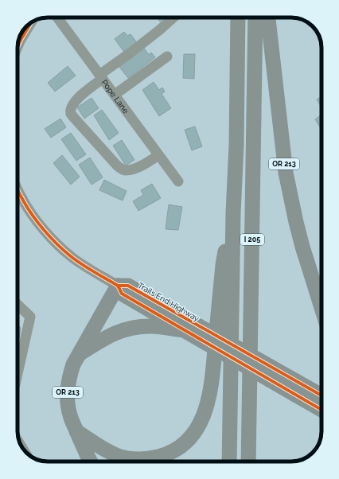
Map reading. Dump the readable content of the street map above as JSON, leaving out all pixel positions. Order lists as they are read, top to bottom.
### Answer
{
  "streets": {
    "highway": ["OR 213", "I 205", "Trails End Highway"],
    "street": ["Pope Lane"]
  }
}
